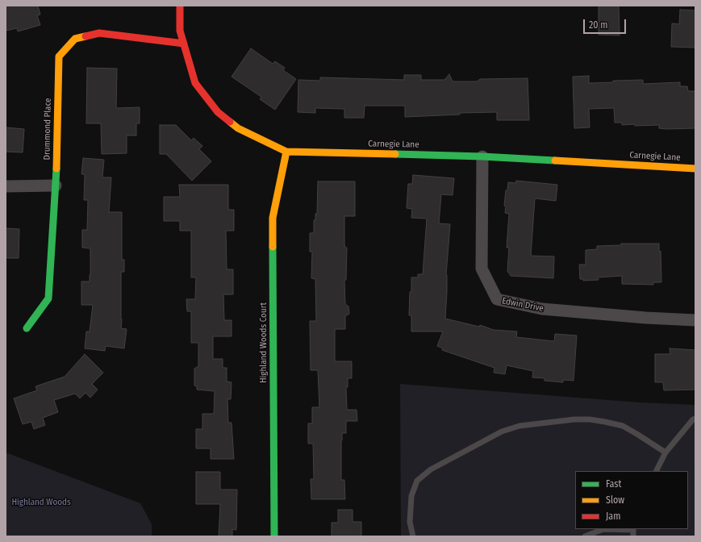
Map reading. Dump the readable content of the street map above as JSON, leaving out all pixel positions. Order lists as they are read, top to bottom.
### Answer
{
  "streets": {
    "street": [
      "Drummond Place",
      "Carnegie Lane",
      "Edwin Drive",
      "Highland Woods Court"
    ]
  },
  "crossings": [
    ["Drummond Place", "Carnegie Lane"],
    ["Carnegie Lane", "Edwin Drive"],
    ["Carnegie Lane", "Highland Woods Court"]
  ],
  "parks": ["Highland Woods"],
  "legend": ["Fast", "Slow", "Jam"],
  "scale_bar": "20 m"
}
